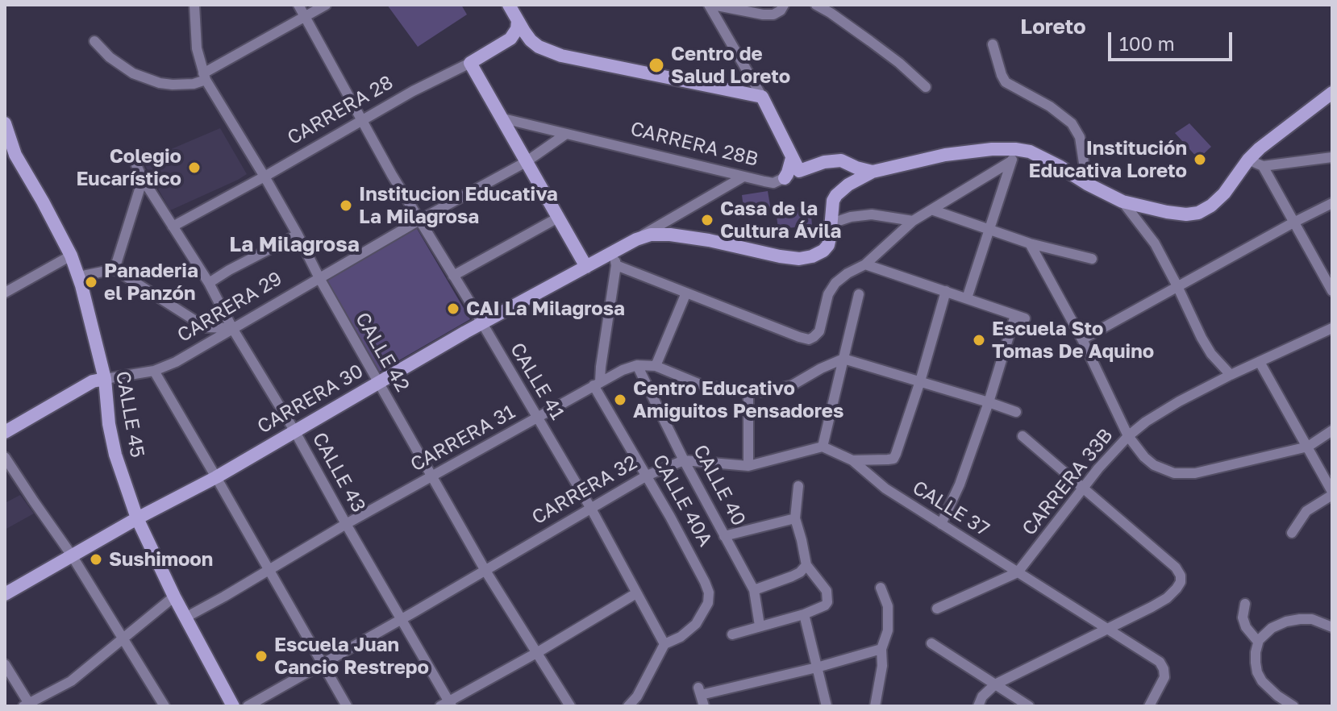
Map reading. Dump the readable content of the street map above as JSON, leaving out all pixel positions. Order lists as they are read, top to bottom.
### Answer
{
  "streets": {
    "street": [
      "CARRERA 28",
      "CARRERA 28B",
      "CARRERA 29",
      "CALLE 42",
      "CALLE 41",
      "CARRERA 30",
      "CALLE 45",
      "CARRERA 31",
      "CALLE 43",
      "CARRERA 33B",
      "CALLE 40",
      "CARRERA 32",
      "CALLE 40A",
      "CALLE 37"
    ]
  },
  "crossings": [
    ["CARRERA 28", "CALLE 42"],
    ["CARRERA 28", "CALLE 41"],
    ["CARRERA 28", "CALLE 43"],
    ["CARRERA 28B", "CARRERA 29"],
    ["CARRERA 28B", "CARRERA 30"],
    ["CARRERA 29", "CALLE 42"],
    ["CARRERA 29", "CALLE 41"],
    ["CARRERA 29", "CALLE 45"],
    ["CARRERA 29", "CALLE 43"],
    ["CALLE 42", "CARRERA 30"],
    ["CALLE 42", "CARRERA 31"],
    ["CALLE 42", "CARRERA 32"],
    ["CALLE 41", "CARRERA 30"],
    ["CALLE 41", "CARRERA 31"],
    ["CALLE 41", "CARRERA 32"],
    ["CALLE 41", "CALLE 40A"],
    ["CARRERA 30", "CALLE 45"],
    ["CARRERA 30", "CALLE 43"],
    ["CALLE 45", "CARRERA 31"],
    ["CARRERA 31", "CALLE 43"],
    ["CARRERA 31", "CALLE 40"],
    ["CARRERA 31", "CALLE 40A"],
    ["CALLE 43", "CARRERA 32"],
    ["CARRERA 33B", "CALLE 37"],
    ["CALLE 40", "CARRERA 32"],
    ["CARRERA 32", "CALLE 40A"],
    ["CARRERA 32", "CALLE 37"]
  ],
  "districts": ["Loreto", "La Milagrosa"],
  "places": [
    "Centro de Salud Loreto",
    "Institución Educativa Loreto",
    "Colegio Eucarístico",
    "Institucion Educativa La Milagrosa",
    "Casa de la Cultura Ávila",
    "Panaderia el Panzón",
    "CAI La Milagrosa",
    "Escuela Sto Tomas De Aquino",
    "Centro Educativo Amiguitos Pensadores",
    "Sushimoon",
    "Escuela Juan Cancio Restrepo"
  ],
  "scale_bar": "100 m"
}
